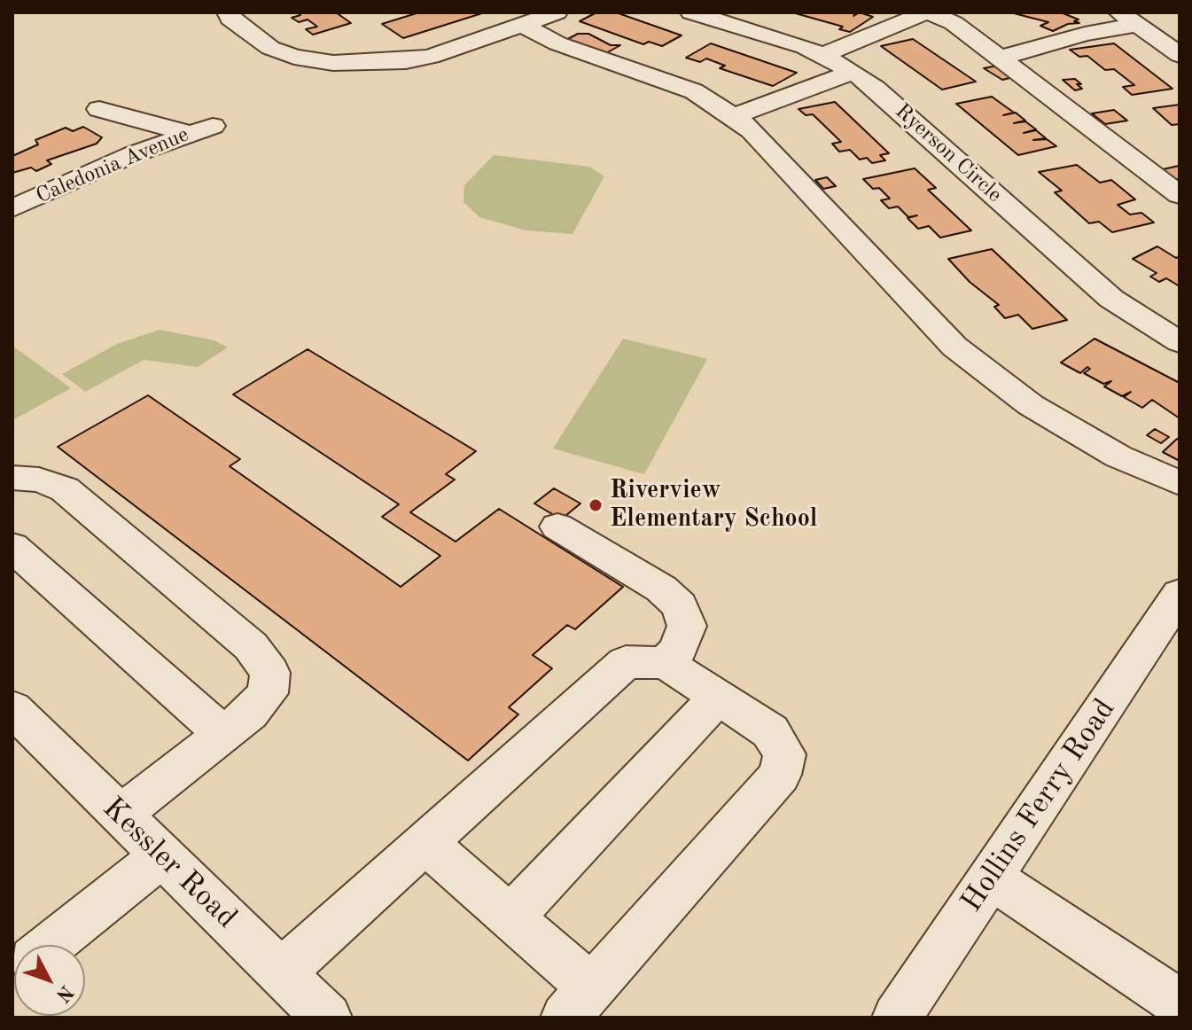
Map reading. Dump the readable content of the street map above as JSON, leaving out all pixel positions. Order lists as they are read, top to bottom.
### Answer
{
  "streets": {
    "street": [
      "Ryerson Circle",
      "Caledonia Avenue",
      "Hollins Ferry Road",
      "Kessler Road"
    ]
  },
  "places": ["Riverview Elementary School"],
  "north": "bottom right"
}
